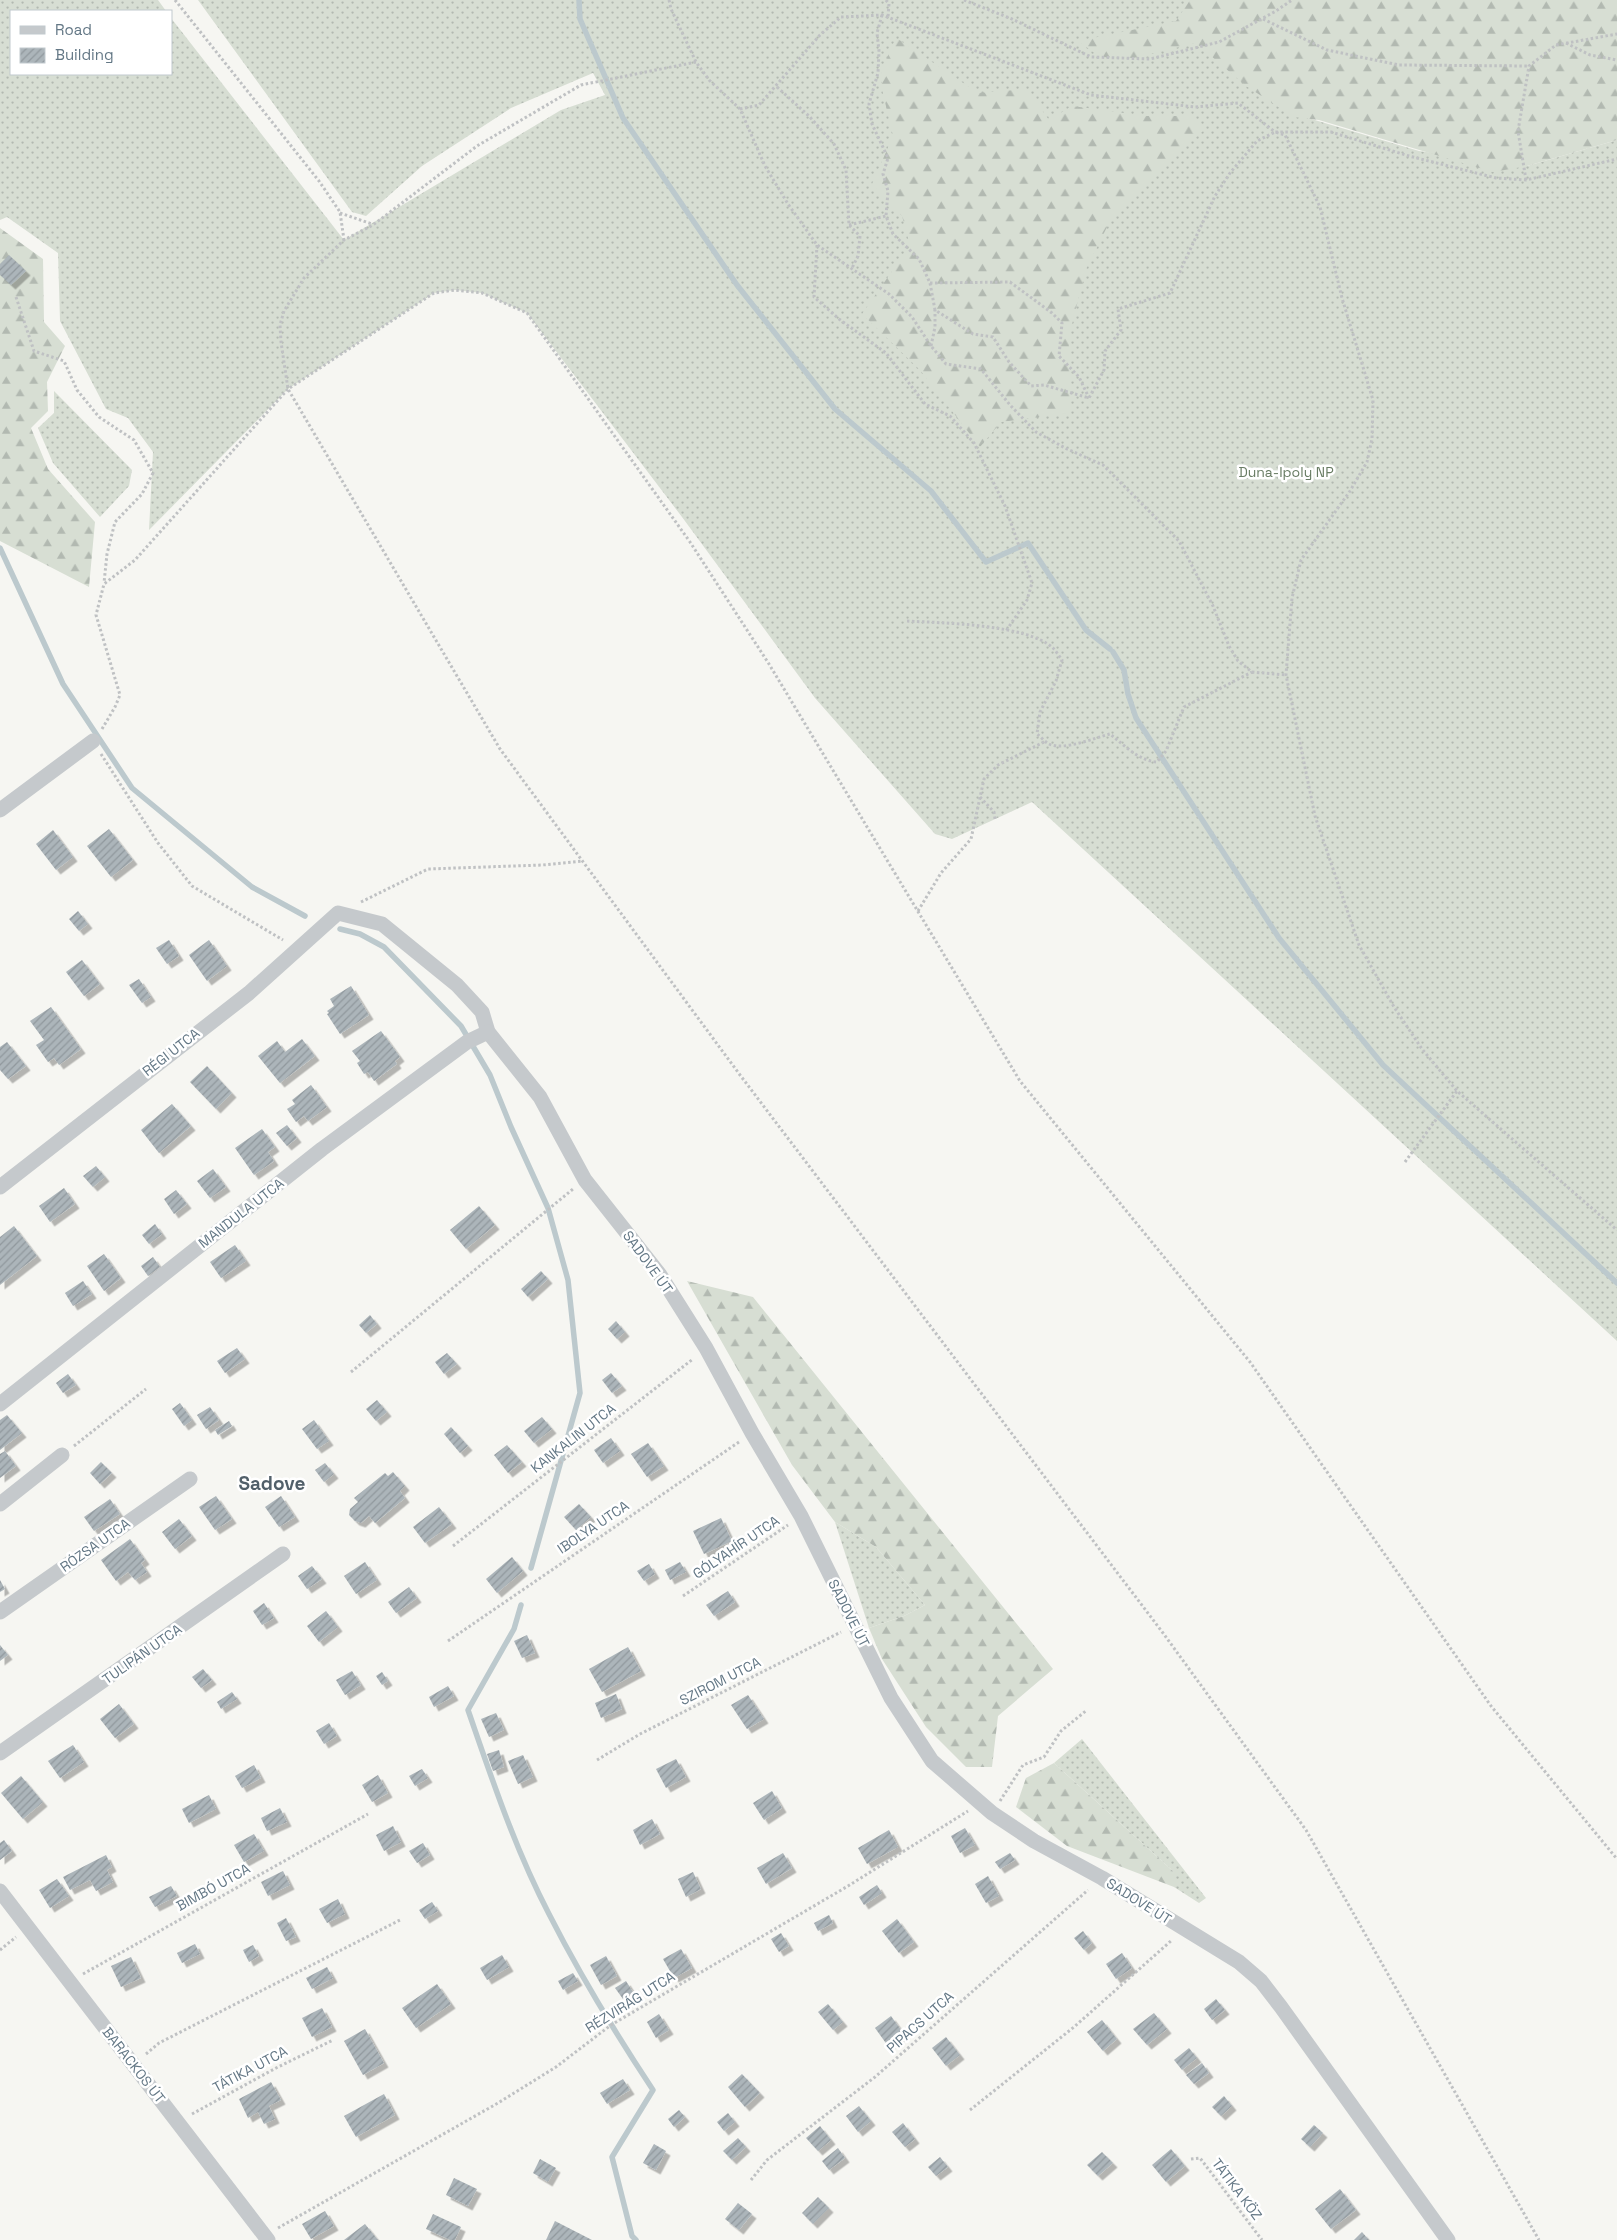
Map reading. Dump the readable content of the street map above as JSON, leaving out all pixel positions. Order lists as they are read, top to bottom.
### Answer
{
  "streets": {
    "street": [
      "RÉGI UTCA",
      "MANDULA UTCA",
      "SADOVE ÚT",
      "RÓZSA UTCA",
      "TULIPÁN UTCA",
      "BARACKOS ÚT"
    ],
    "path": [
      "KANKALIN UTCA",
      "IBOLYA UTCA",
      "GÓLYAHÍR UTCA",
      "SZIROM UTCA",
      "BIMBÓ UTCA",
      "RÉZVIRÁG UTCA",
      "PIPACS UTCA",
      "TÁTIKA UTCA",
      "TÁTIKA KÖZ"
    ]
  },
  "crossings": [
    ["RÉGI UTCA", "SADOVE ÚT"],
    ["MANDULA UTCA", "SADOVE ÚT"],
    ["SADOVE ÚT", "KANKALIN UTCA"],
    ["SADOVE ÚT", "IBOLYA UTCA"],
    ["SADOVE ÚT", "GÓLYAHÍR UTCA"],
    ["SADOVE ÚT", "SZIROM UTCA"],
    ["SADOVE ÚT", "RÉZVIRÁG UTCA"],
    ["SADOVE ÚT", "PIPACS UTCA"],
    ["BIMBÓ UTCA", "BARACKOS ÚT"],
    ["RÉZVIRÁG UTCA", "BARACKOS ÚT"],
    ["BARACKOS ÚT", "TÁTIKA UTCA"]
  ],
  "districts": ["Sadove"],
  "parks": ["Duna-Ipoly NP"],
  "legend": ["Road", "Building"]
}
